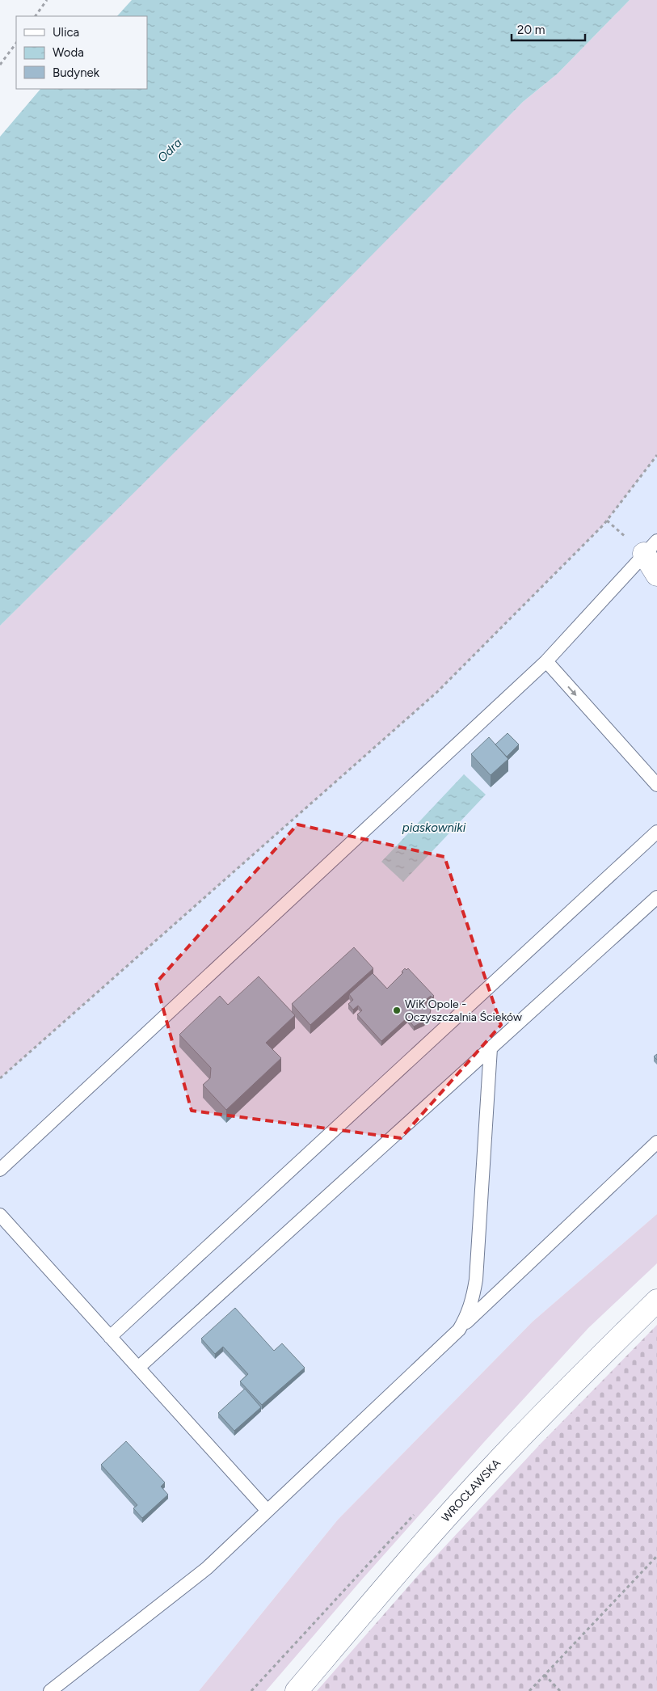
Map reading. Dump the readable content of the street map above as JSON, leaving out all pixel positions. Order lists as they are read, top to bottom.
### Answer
{
  "streets": {
    "main road": ["WROCŁAWSKA"]
  },
  "water": ["Odra", "piaskowniki"],
  "places": ["WiK Opole - Oczyszczalnia Ścieków"],
  "legend": ["Ulica", "Woda", "Budynek"],
  "scale_bar": "20 m"
}
